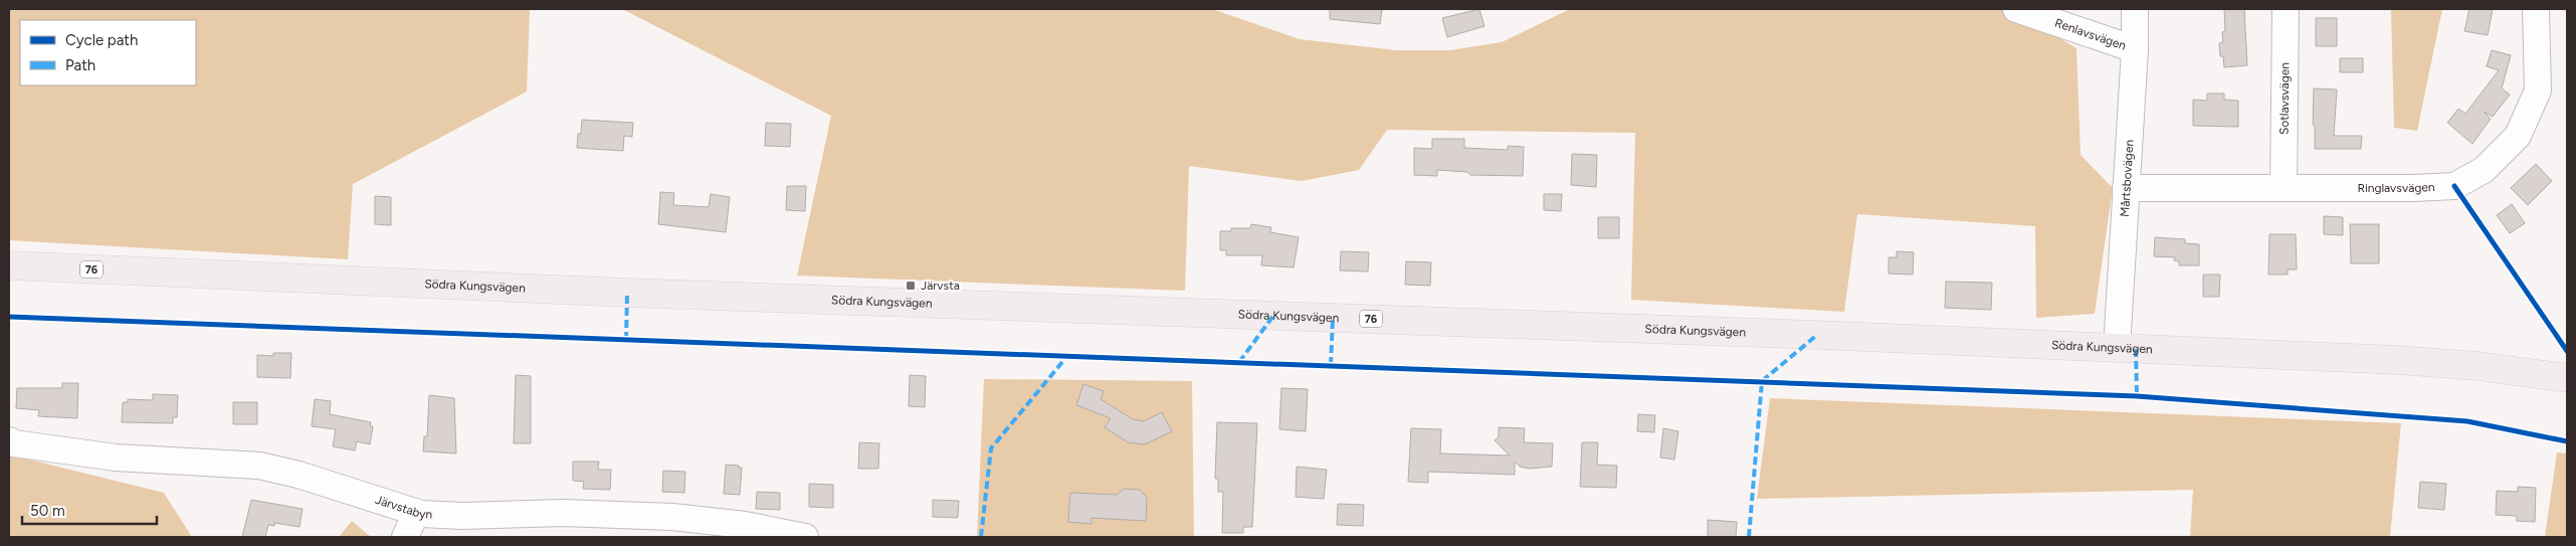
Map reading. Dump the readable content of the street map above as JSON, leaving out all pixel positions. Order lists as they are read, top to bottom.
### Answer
{
  "streets": {
    "main road": ["76", "Södra Kungsvägen"],
    "street": [
      "Renlavsvägen",
      "Sotlavsvägen",
      "Mårtsbovägen",
      "Ringlavsvägen",
      "Järvstabyn"
    ]
  },
  "crossings": [
    ["Renlavsvägen", "Mårtsbovägen"],
    ["Sotlavsvägen", "Ringlavsvägen"],
    ["Mårtsbovägen", "Ringlavsvägen"],
    ["Mårtsbovägen", "Södra Kungsvägen"]
  ],
  "places": {
    "transit": ["Järvsta"]
  },
  "legend": ["Cycle path", "Path"],
  "scale_bar": "50 m"
}
